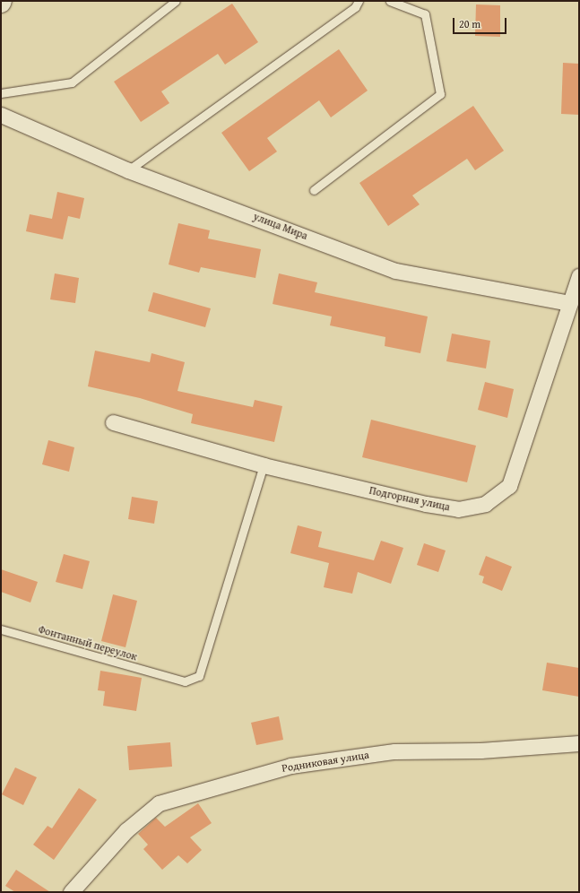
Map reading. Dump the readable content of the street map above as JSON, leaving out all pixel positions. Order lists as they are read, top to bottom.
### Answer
{
  "streets": {
    "street": ["улица Мира", "Подгорная улица", "Родниковая улица"],
    "lane": ["Фонтанный переулок"]
  },
  "crossings": [
    ["улица Мира", "Подгорная улица"],
    ["Подгорная улица", "Фонтанный переулок"]
  ],
  "scale_bar": "20 m"
}
